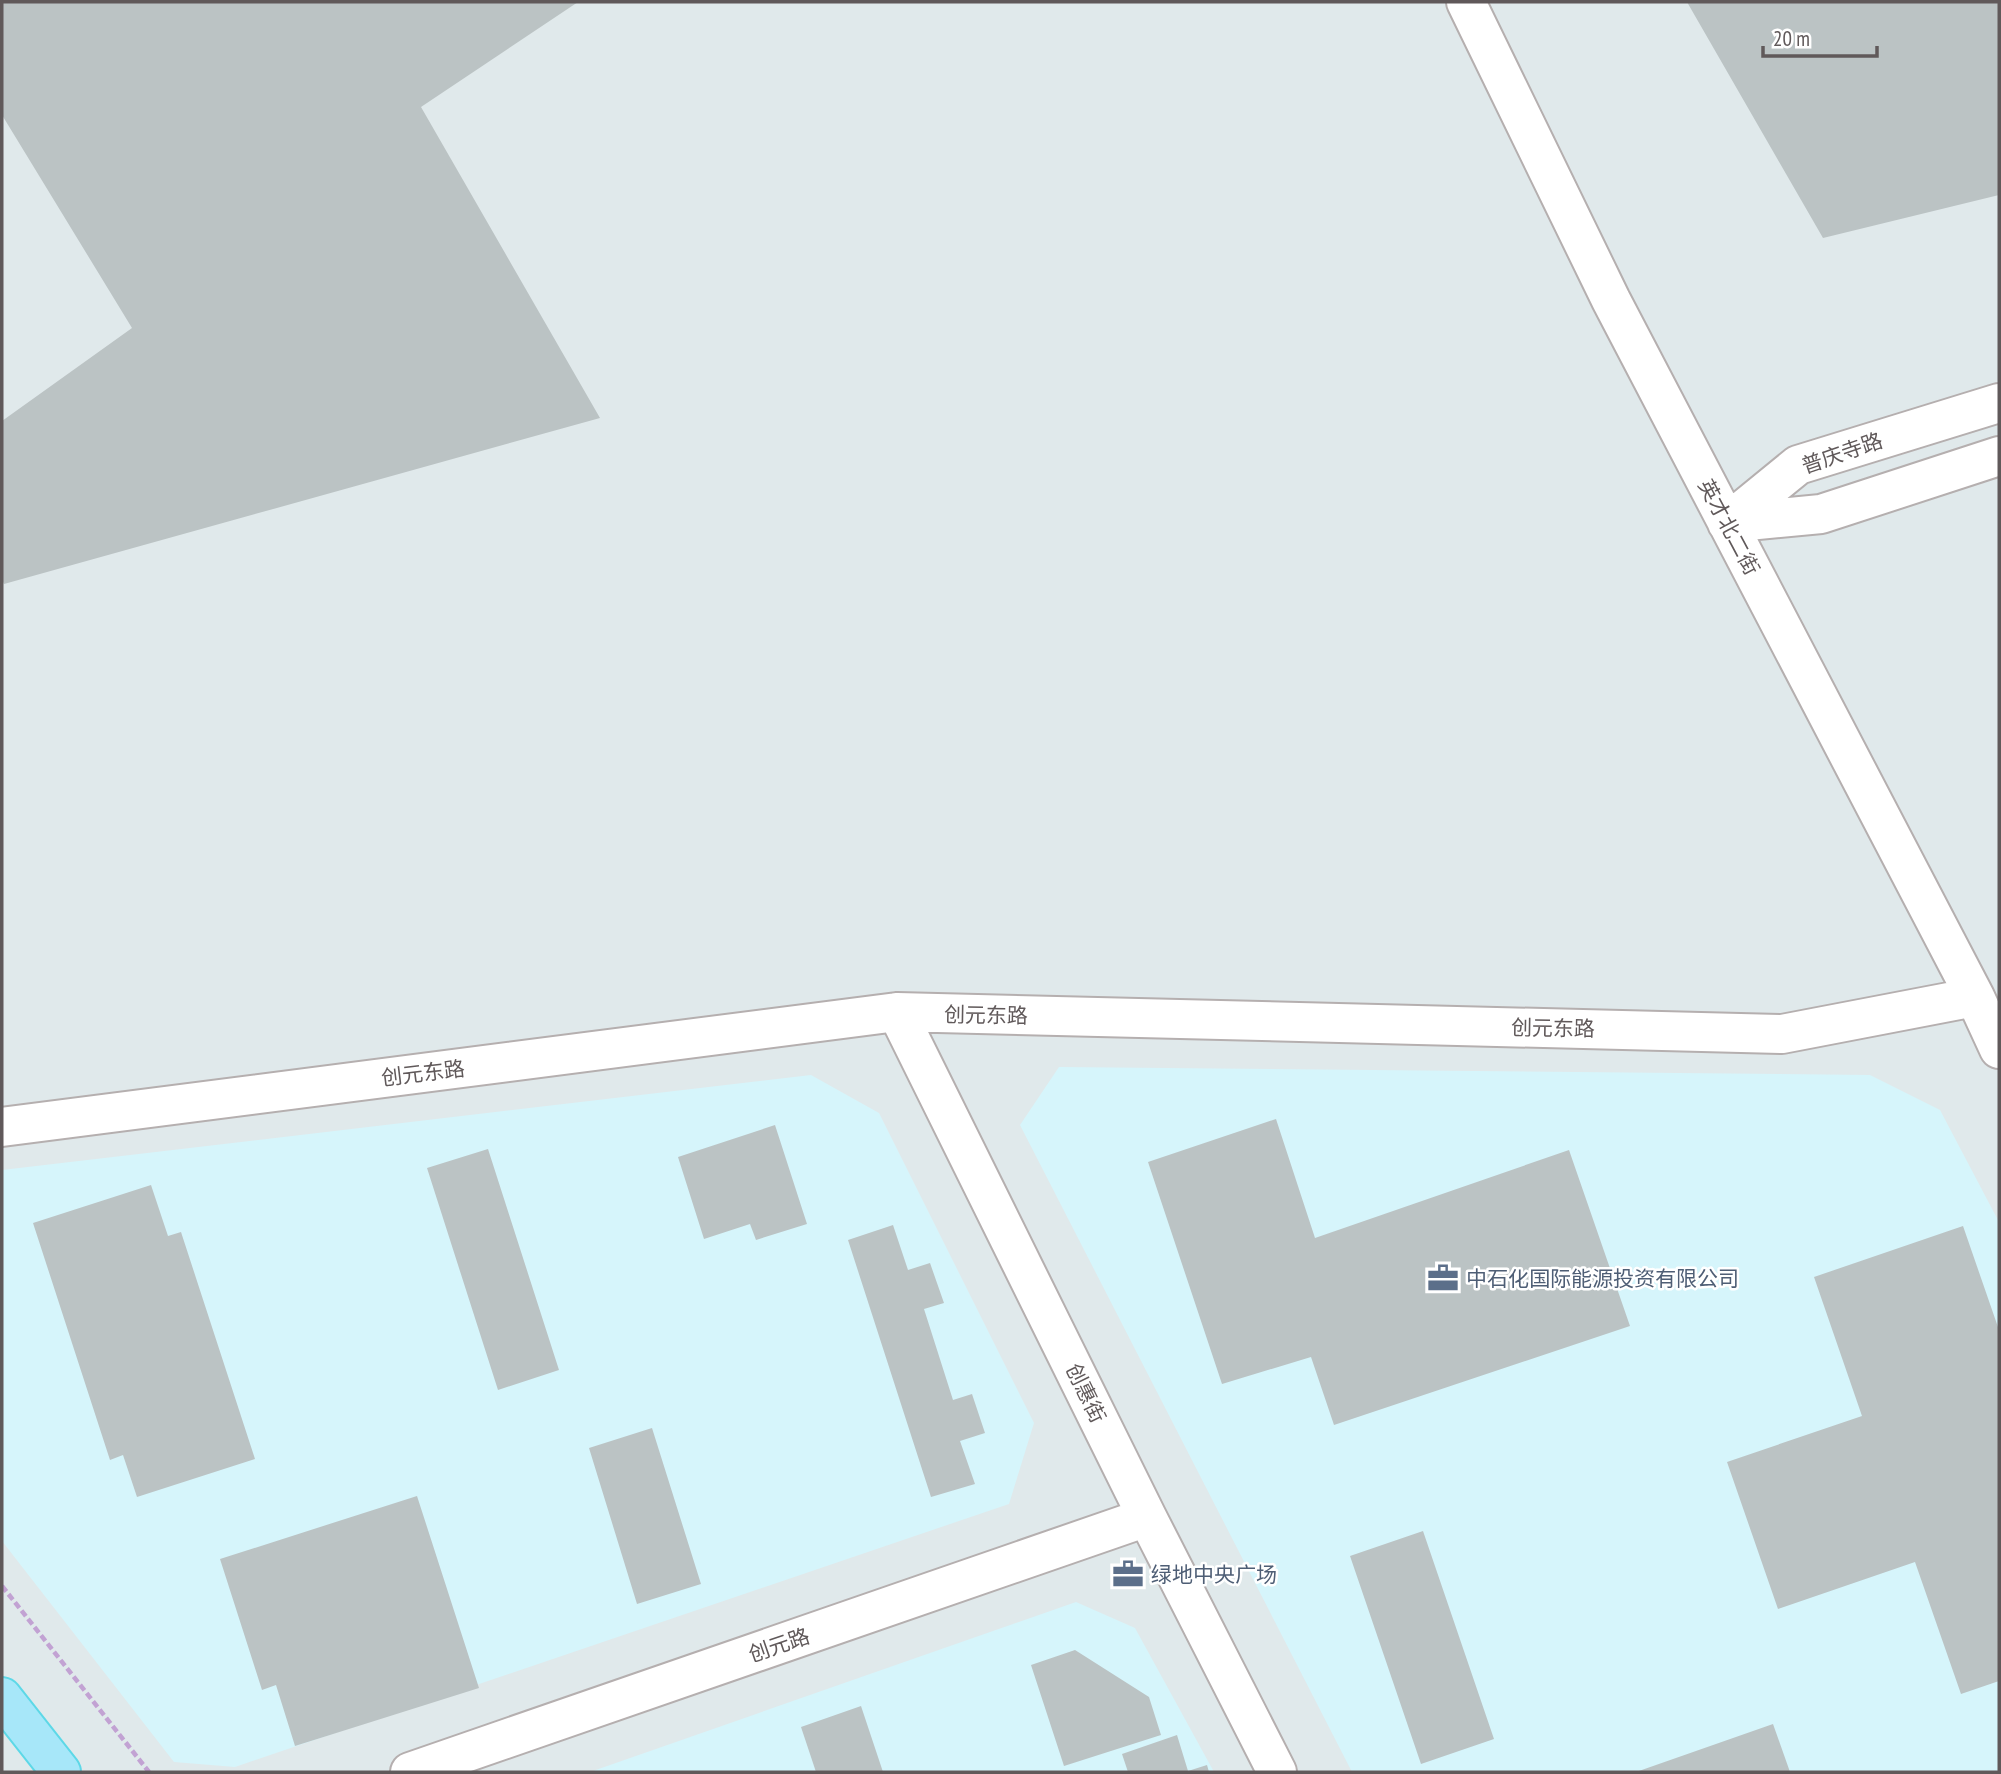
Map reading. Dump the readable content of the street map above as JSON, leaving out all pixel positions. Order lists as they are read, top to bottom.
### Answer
{
  "streets": {
    "street": [
      "普庆寺路",
      "英才北二街",
      "创元东路",
      "创惠街",
      "创元路"
    ]
  },
  "crossings": [
    ["普庆寺路", "英才北二街"],
    ["英才北二街", "创元东路"],
    ["创元东路", "创惠街"],
    ["创惠街", "创元路"]
  ],
  "places": {
    "office": ["中石化国际能源投资有限公司", "绿地中央广场"]
  },
  "scale_bar": "20 m"
}
